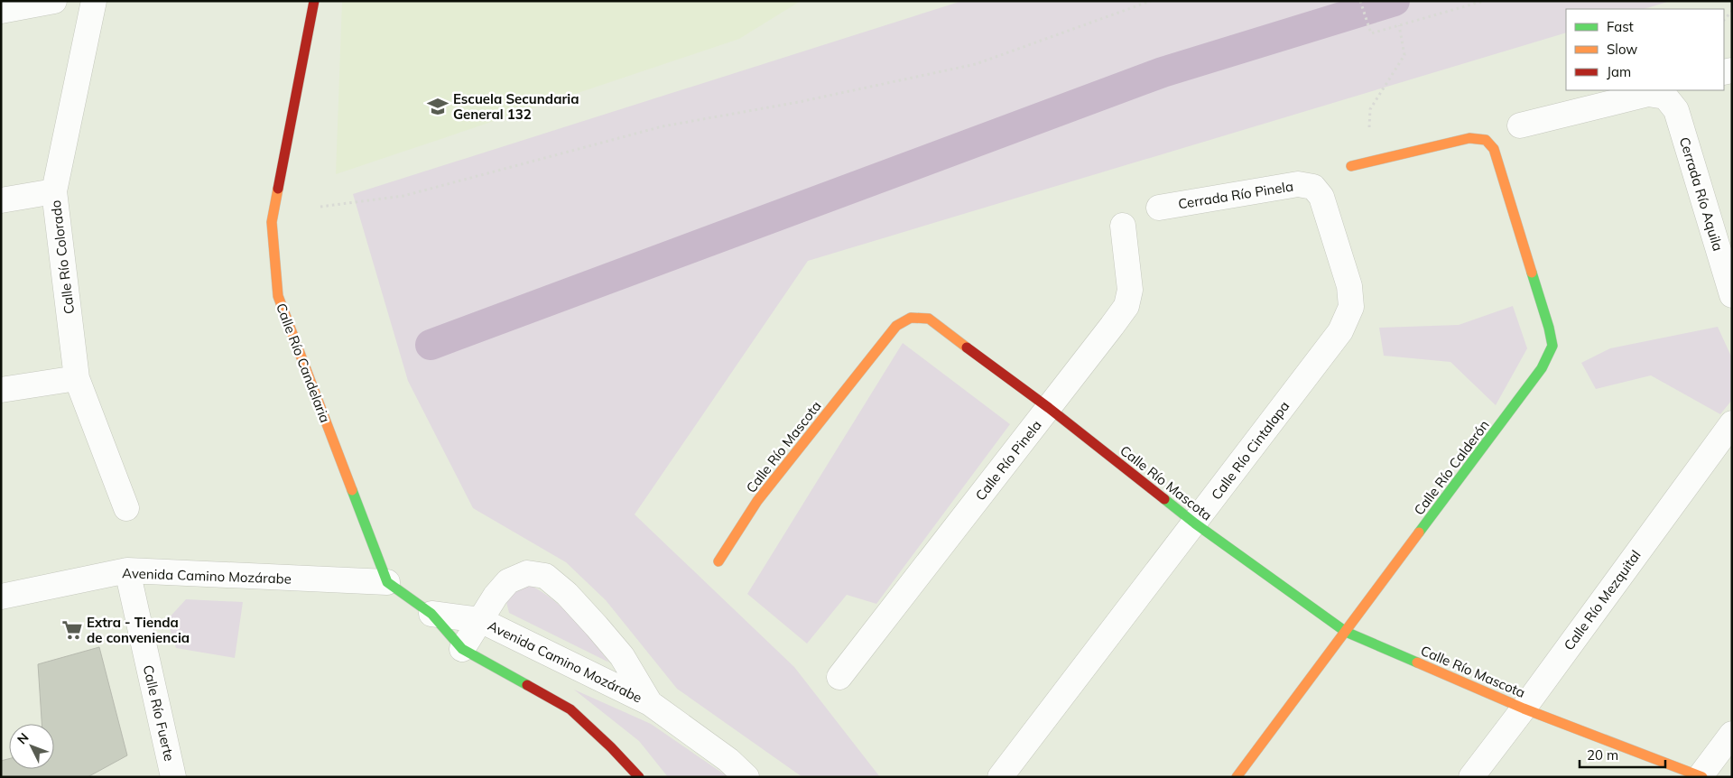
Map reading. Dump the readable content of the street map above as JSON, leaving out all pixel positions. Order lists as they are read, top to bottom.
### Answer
{
  "streets": {
    "street": [
      "Cerrada Río Aquila",
      "Cerrada Río Pinela",
      "Calle Río Colorado",
      "Calle Río Candelaria",
      "Calle Río Mascota",
      "Calle Río Cintalapa",
      "Calle Río Pinela",
      "Calle Río Calderón",
      "Avenida Camino Mozárabe",
      "Calle Río Mezquital",
      "Calle Río Fuerte"
    ]
  },
  "crossings": [
    ["Cerrada Río Pinela", "Calle Río Cintalapa"],
    ["Calle Río Candelaria", "Avenida Camino Mozárabe"],
    ["Calle Río Mascota", "Calle Río Cintalapa"],
    ["Calle Río Mascota", "Calle Río Pinela"],
    ["Calle Río Mascota", "Calle Río Calderón"],
    ["Calle Río Mascota", "Calle Río Mezquital"],
    ["Avenida Camino Mozárabe", "Calle Río Fuerte"]
  ],
  "places": {
    "school or university": ["Escuela Secundaria General 132"],
    "supermarket": ["Extra - Tienda de conveniencia"]
  },
  "legend": ["Fast", "Slow", "Jam"],
  "scale_bar": "20 m",
  "north": "top left"
}
